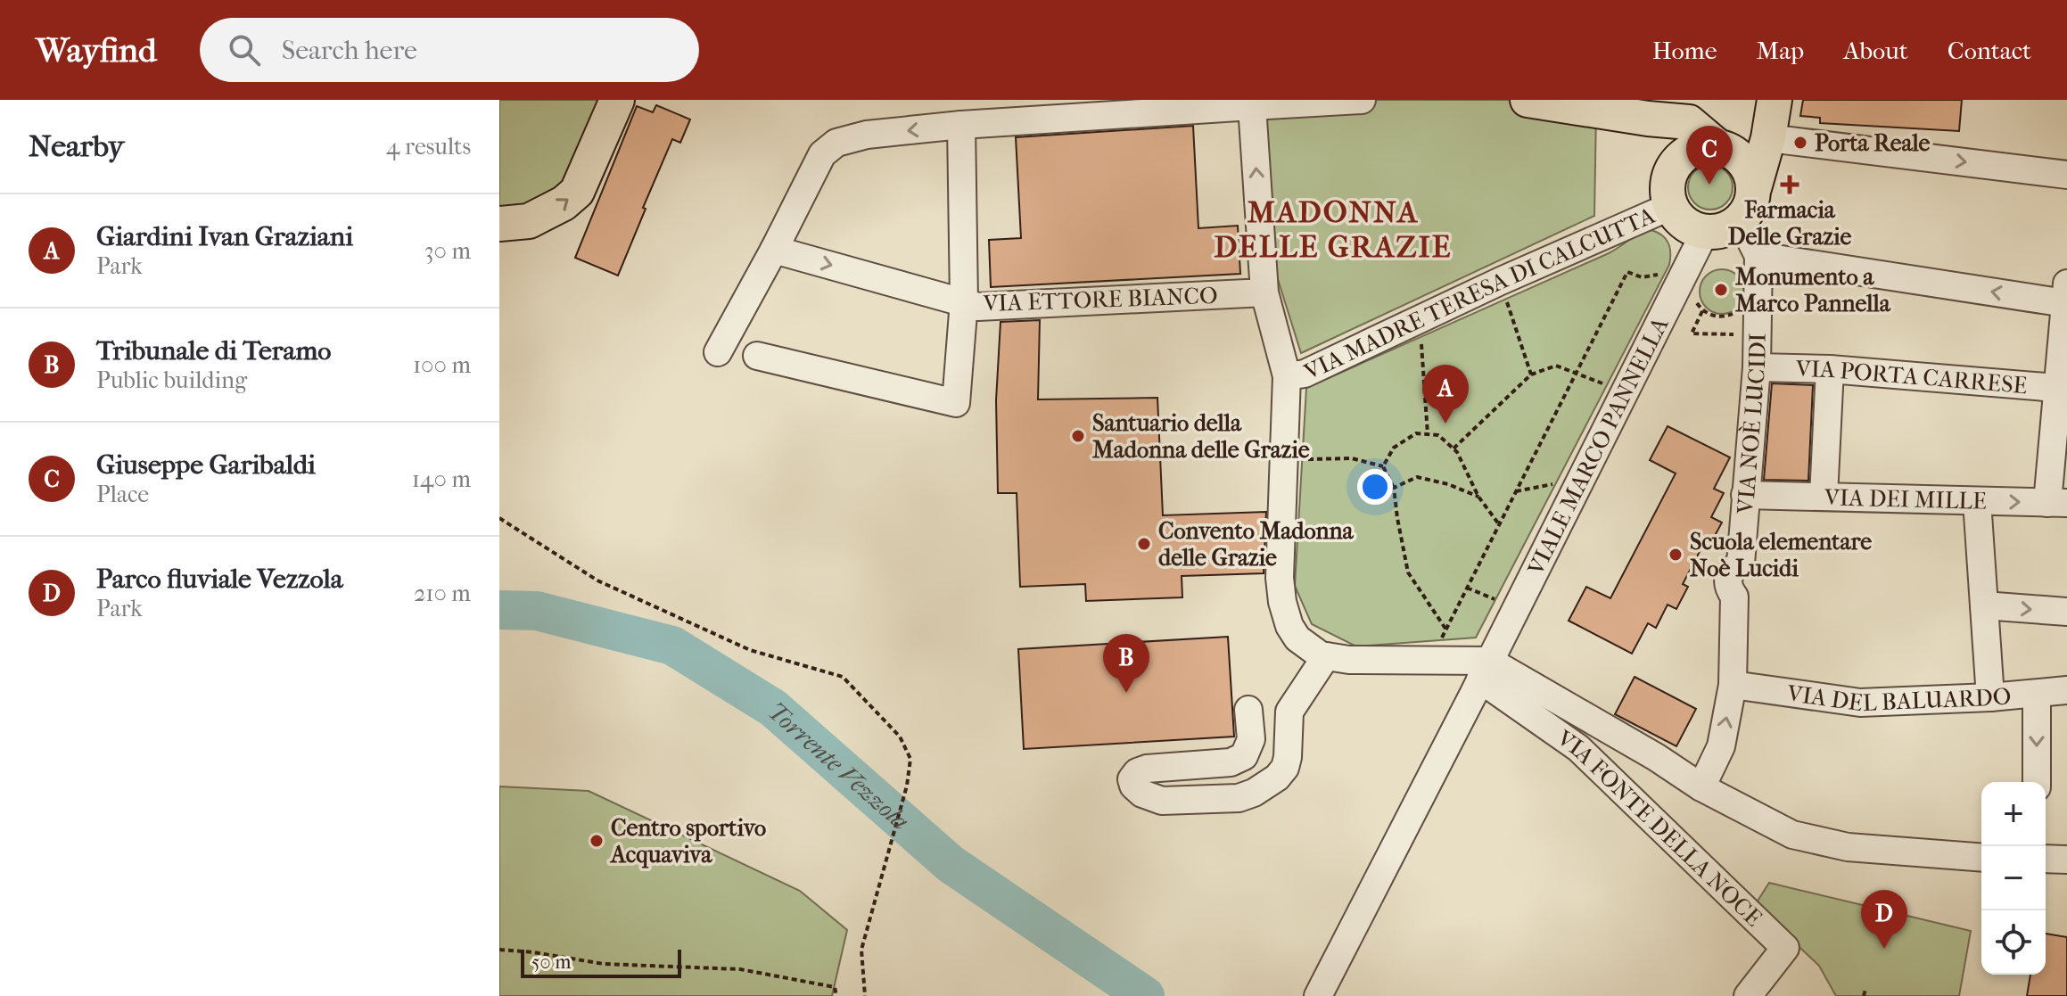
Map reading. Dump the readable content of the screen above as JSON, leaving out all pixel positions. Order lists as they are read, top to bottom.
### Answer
{
  "streets": {
    "street": [
      "VIA MADRE TERESA DI CALCUTTA",
      "VIA ETTORE BIANCO",
      "VIA PORTA CARRESE",
      "VIA NOÈ LUCIDI",
      "VIALE MARCO PANNELLA",
      "VIA DEI MILLE",
      "VIA DEL BALUARDO",
      "VIA FONTE DELLA NOCE"
    ]
  },
  "crossings": [
    ["VIA MADRE TERESA DI CALCUTTA", "VIA NOÈ LUCIDI"],
    ["VIA MADRE TERESA DI CALCUTTA", "VIALE MARCO PANNELLA"],
    ["VIA PORTA CARRESE", "VIA NOÈ LUCIDI"],
    ["VIA NOÈ LUCIDI", "VIALE MARCO PANNELLA"],
    ["VIA NOÈ LUCIDI", "VIA DEI MILLE"],
    ["VIA NOÈ LUCIDI", "VIA DEL BALUARDO"],
    ["VIALE MARCO PANNELLA", "VIA FONTE DELLA NOCE"]
  ],
  "one_way": ["VIA ETTORE BIANCO"],
  "districts": ["MADONNA DELLE GRAZIE"],
  "water": ["Torrente Vezzola"],
  "places": {
    "other": [
      "Porta Reale",
      "Monumento a Marco Pannella",
      "Santuario della Madonna delle Grazie",
      "Convento Madonna delle Grazie",
      "Scuola elementare Noè Lucidi",
      "Centro sportivo Acquaviva"
    ],
    "health": ["Farmacia Delle Grazie"]
  },
  "scale_bar": "50 m",
  "page": {
    "header": "Wayfind",
    "search": "Search here",
    "nav": [
      "Home",
      "Map",
      "About",
      "Contact"
    ],
    "heading": ["Nearby", "4 results"],
    "pins": [
      "C",
      "A",
      "B",
      "D"
    ],
    "list": [
      {
        "mark": "A",
        "name": "Giardini Ivan Graziani",
        "note": "Park",
        "value": "30 m"
      },
      {
        "mark": "B",
        "name": "Tribunale di Teramo",
        "note": "Public building",
        "value": "100 m"
      },
      {
        "mark": "C",
        "name": "Giuseppe Garibaldi",
        "note": "Place",
        "value": "140 m"
      },
      {
        "mark": "D",
        "name": "Parco fluviale Vezzola",
        "note": "Park",
        "value": "210 m"
      }
    ],
    "map_buttons": ["+", "−"],
    "scale": "50 m"
  }
}
